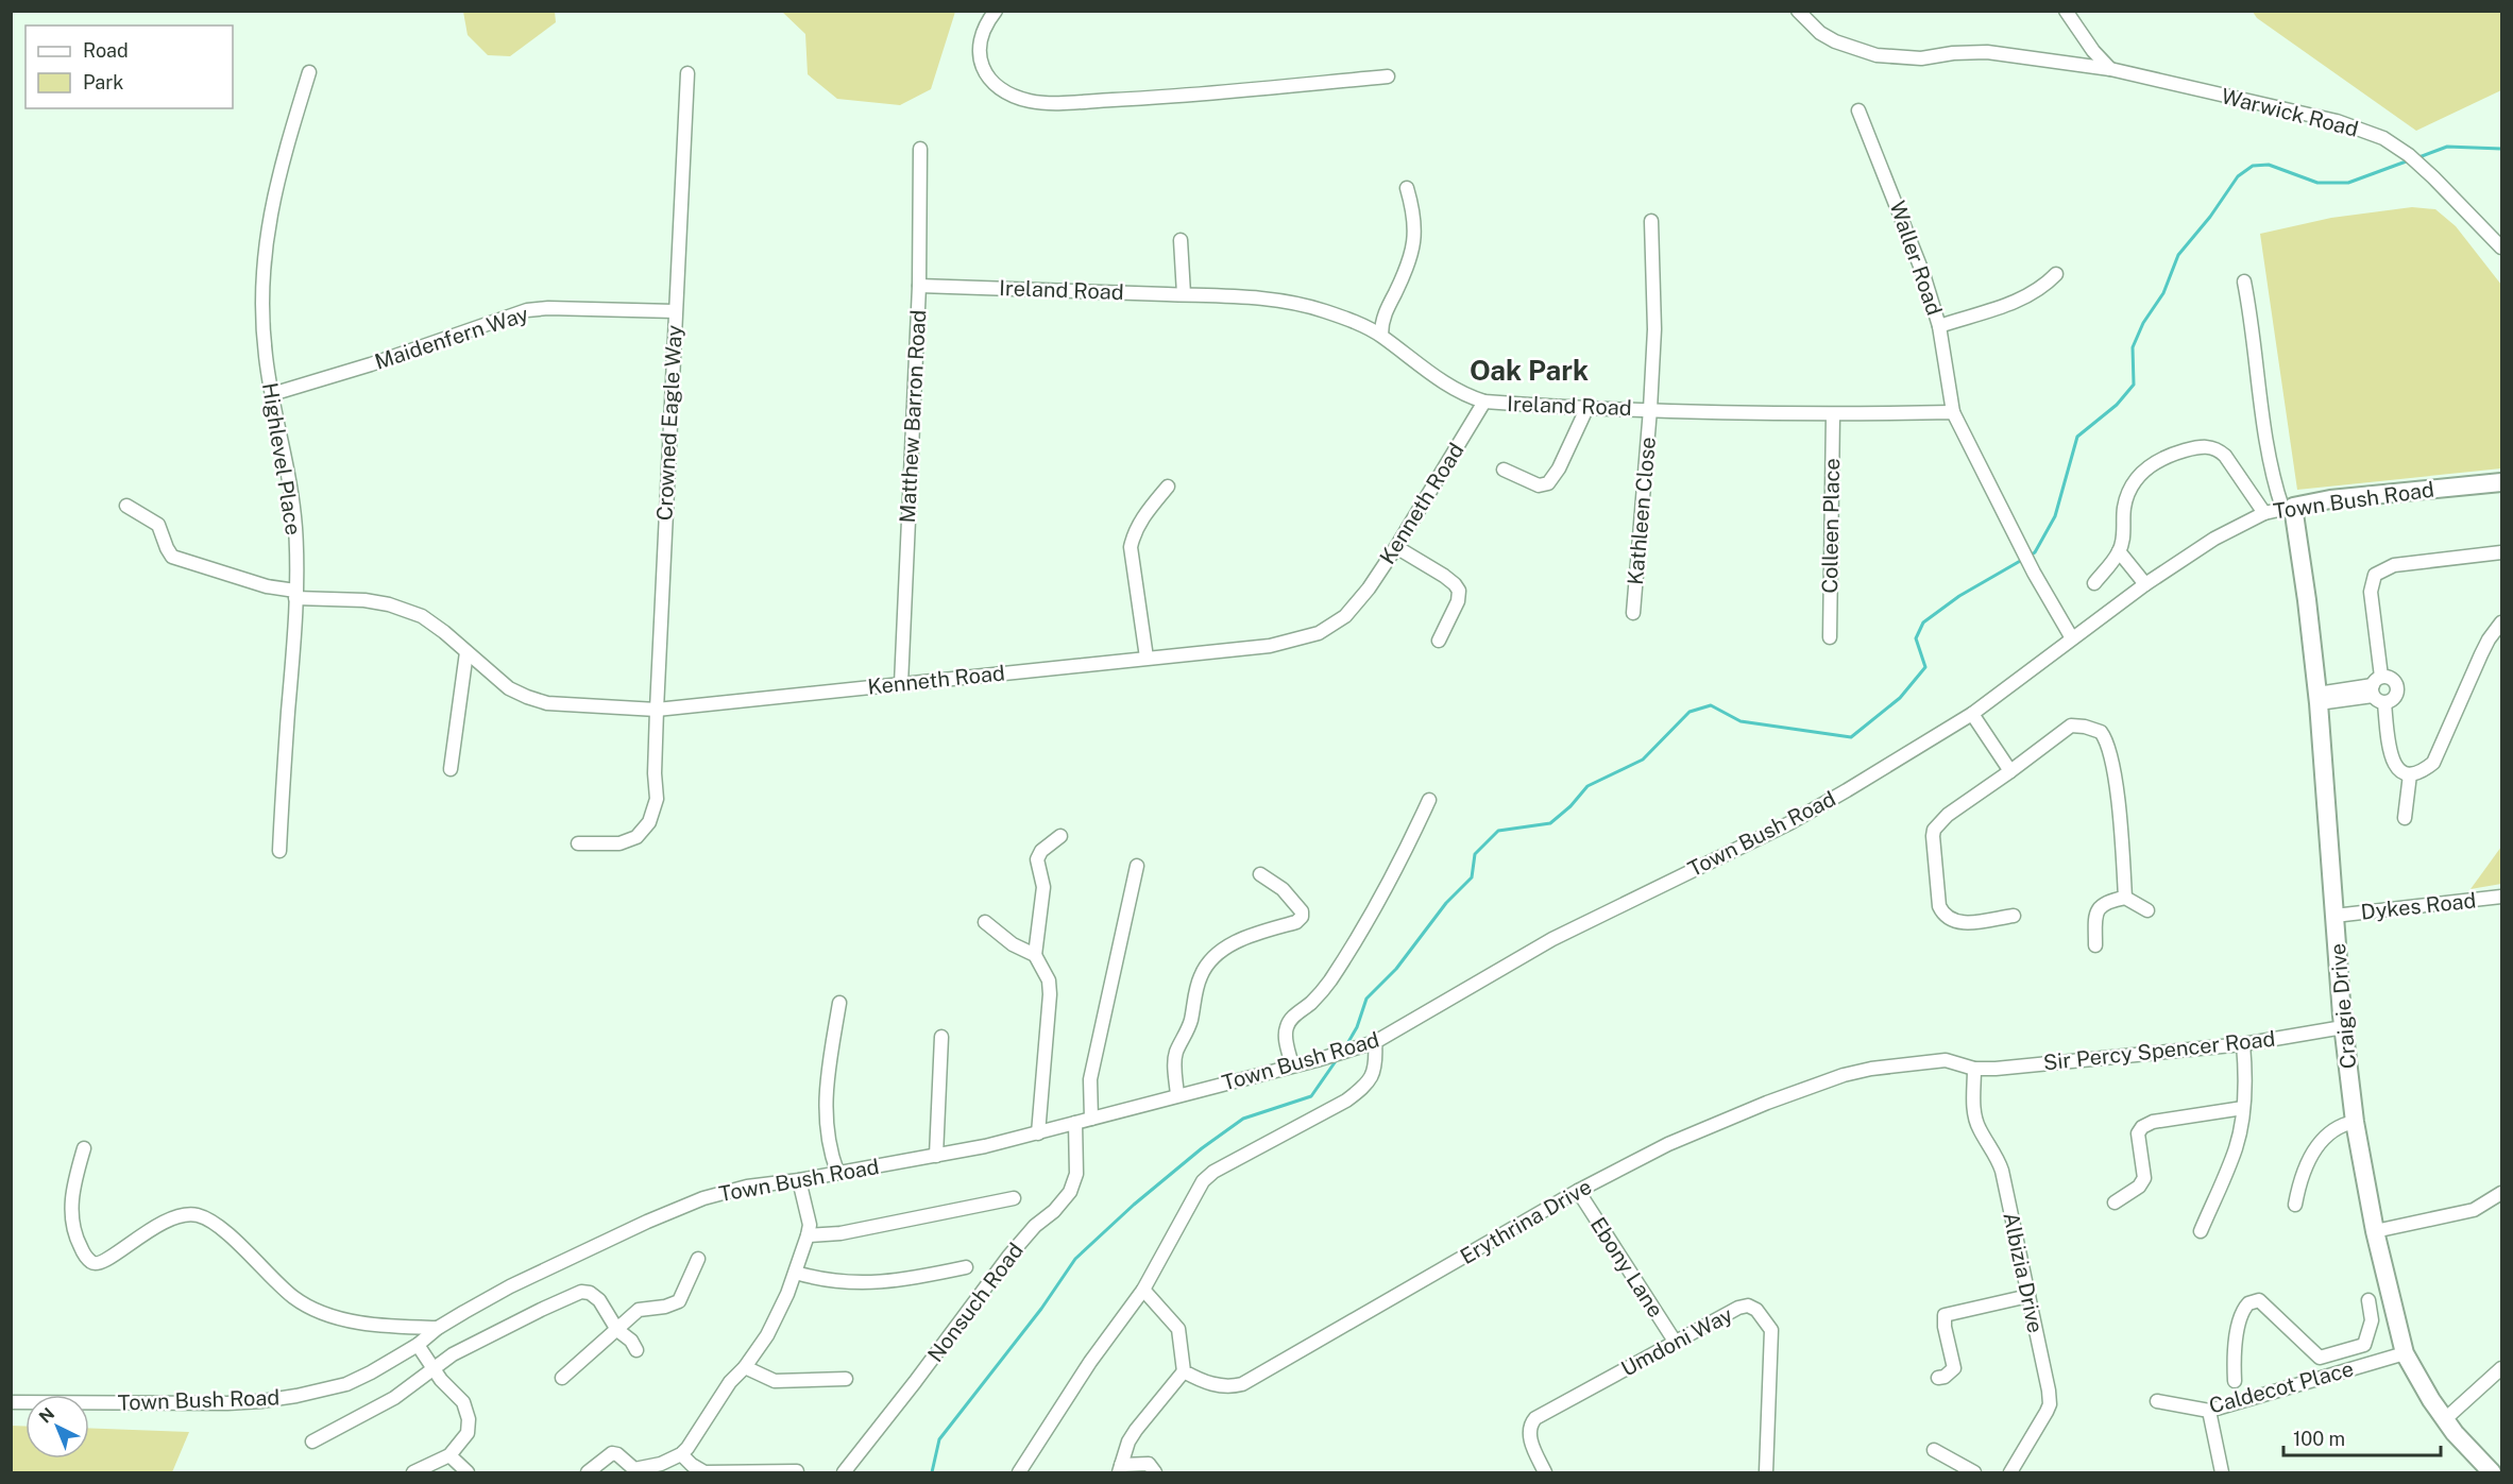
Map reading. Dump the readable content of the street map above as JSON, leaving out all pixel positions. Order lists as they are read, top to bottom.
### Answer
{
  "streets": {
    "street": [
      "Warwick Road",
      "Waller Road",
      "Ireland Road",
      "Maidenfern Way",
      "Matthew Barron Road",
      "Crowned Eagle Way",
      "Highlevel Place",
      "Town Bush Road",
      "Kenneth Road",
      "Kathleen Close",
      "Colleen Place",
      "Dykes Road",
      "Craigie Drive",
      "Sir Percy Spencer Road",
      "Erythrina Drive",
      "Ebony Lane",
      "Albizia Drive",
      "Nonsuch Road",
      "Umdoni Way",
      "Caldecot Place"
    ]
  },
  "crossings": [
    ["Waller Road", "Ireland Road"],
    ["Ireland Road", "Matthew Barron Road"],
    ["Ireland Road", "Kenneth Road"],
    ["Ireland Road", "Kathleen Close"],
    ["Ireland Road", "Colleen Place"],
    ["Maidenfern Way", "Crowned Eagle Way"],
    ["Maidenfern Way", "Highlevel Place"],
    ["Matthew Barron Road", "Kenneth Road"],
    ["Crowned Eagle Way", "Kenneth Road"],
    ["Highlevel Place", "Kenneth Road"],
    ["Town Bush Road", "Craigie Drive"],
    ["Town Bush Road", "Nonsuch Road"],
    ["Dykes Road", "Craigie Drive"],
    ["Craigie Drive", "Sir Percy Spencer Road"],
    ["Craigie Drive", "Caldecot Place"],
    ["Sir Percy Spencer Road", "Erythrina Drive"],
    ["Sir Percy Spencer Road", "Albizia Drive"],
    ["Erythrina Drive", "Ebony Lane"],
    ["Erythrina Drive", "Albizia Drive"],
    ["Ebony Lane", "Umdoni Way"]
  ],
  "districts": ["Oak Park"],
  "legend": ["Road", "Park"],
  "scale_bar": "100 m",
  "north": "top left"
}
